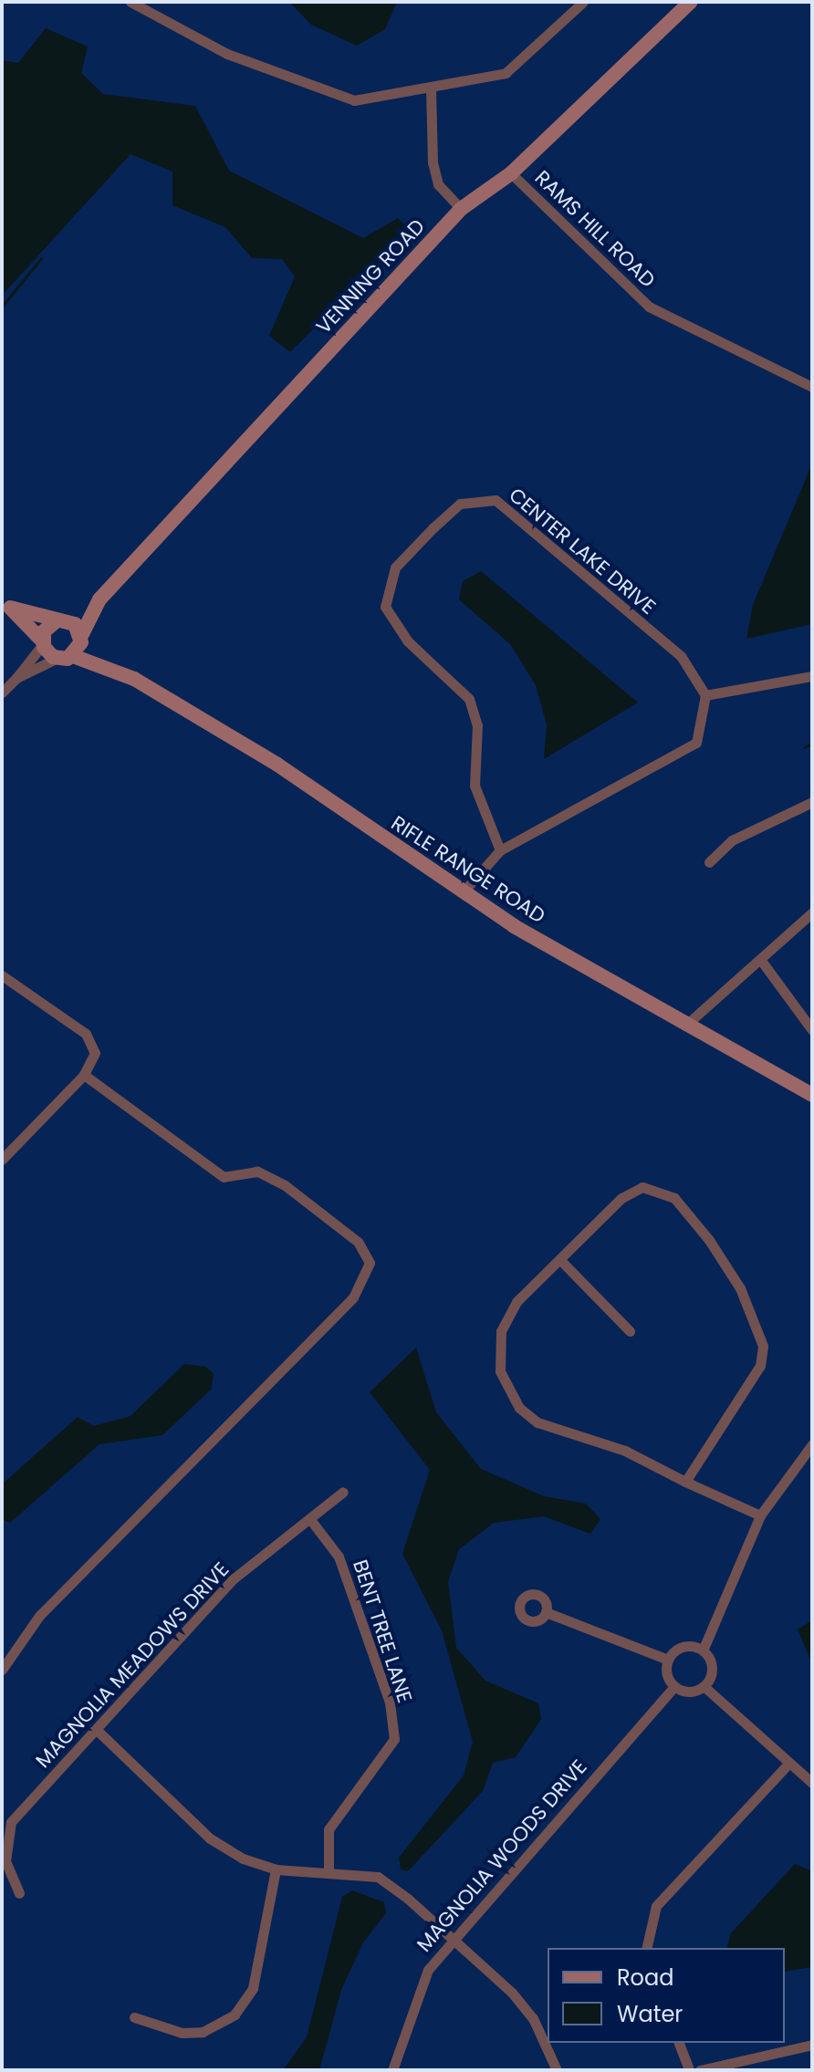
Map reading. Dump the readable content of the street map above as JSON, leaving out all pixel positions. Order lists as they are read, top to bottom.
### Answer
{
  "streets": {
    "main road": ["VENNING ROAD", "RIFLE RANGE ROAD"],
    "street": [
      "RAMS HILL ROAD",
      "CENTER LAKE DRIVE",
      "BENT TREE LANE",
      "MAGNOLIA MEADOWS DRIVE",
      "MAGNOLIA WOODS DRIVE"
    ]
  },
  "crossings": [
    ["RAMS HILL ROAD", "VENNING ROAD"],
    ["VENNING ROAD", "RIFLE RANGE ROAD"],
    ["BENT TREE LANE", "MAGNOLIA MEADOWS DRIVE"]
  ],
  "legend": ["Road", "Water"]
}
